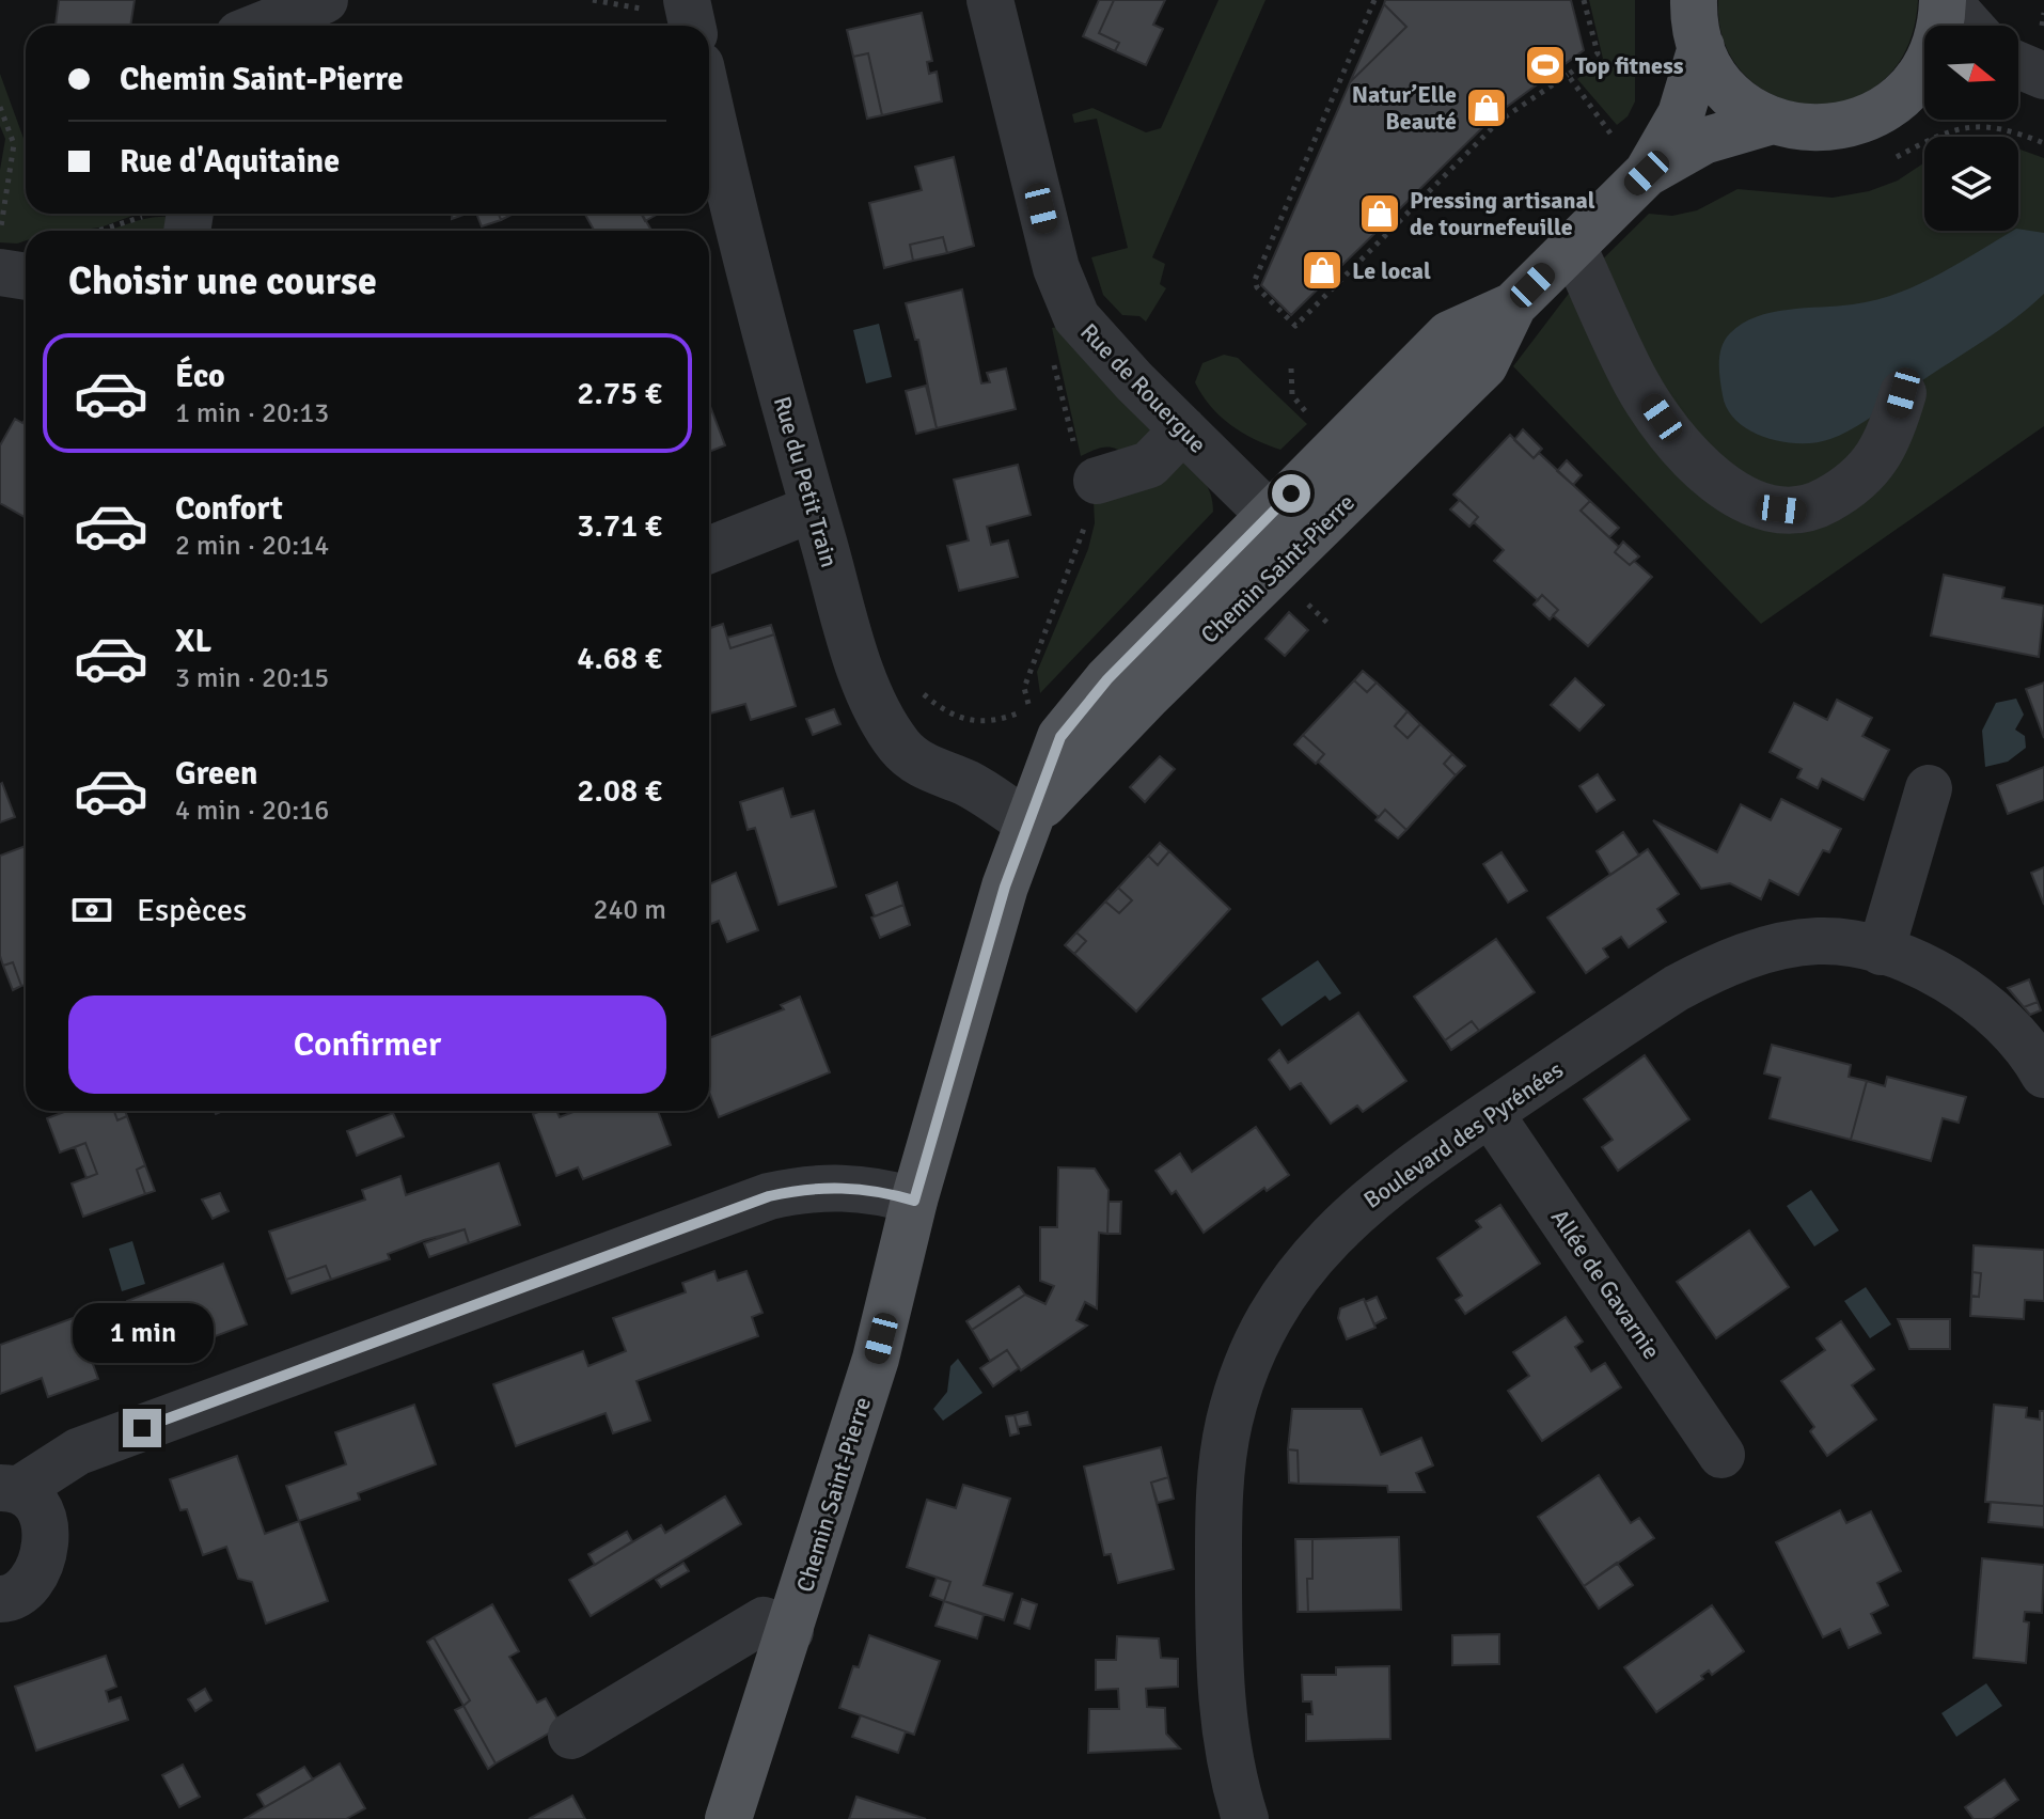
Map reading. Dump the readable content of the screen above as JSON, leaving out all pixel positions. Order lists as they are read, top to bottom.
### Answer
{
  "streets": {
    "main road": ["Chemin Saint-Pierre"],
    "street": [
      "Rue de Rouergue",
      "Rue du Petit Train",
      "Boulevard des Pyrénées",
      "Allée de Gavarnie"
    ]
  },
  "crossings": [
    ["Rue de Rouergue", "Chemin Saint-Pierre"],
    ["Rue du Petit Train", "Chemin Saint-Pierre"],
    ["Boulevard des Pyrénées", "Allée de Gavarnie"]
  ],
  "places": {
    "sports": ["Top fitness"],
    "shop": ["Natur’Elle Beauté", "Pressing artisanal de tournefeuille", "Le local"]
  },
  "north": "right",
  "page": {
    "banner": ["Chemin Saint-Pierre", "Rue d'Aquitaine"],
    "heading": "Choisir une course",
    "list": [
      {
        "name": "Éco",
        "note": "1 min · 20:13",
        "value": "2.75 €"
      },
      {
        "name": "Confort",
        "note": "2 min · 20:14",
        "value": "3.71 €"
      },
      {
        "name": "XL",
        "note": "3 min · 20:15",
        "value": "4.68 €"
      },
      {
        "name": "Green",
        "note": "4 min · 20:16",
        "value": "2.08 €"
      }
    ],
    "pay": ["Espèces", "240 m"],
    "buttons": "Confirmer",
    "bubble": "1 min"
  }
}
